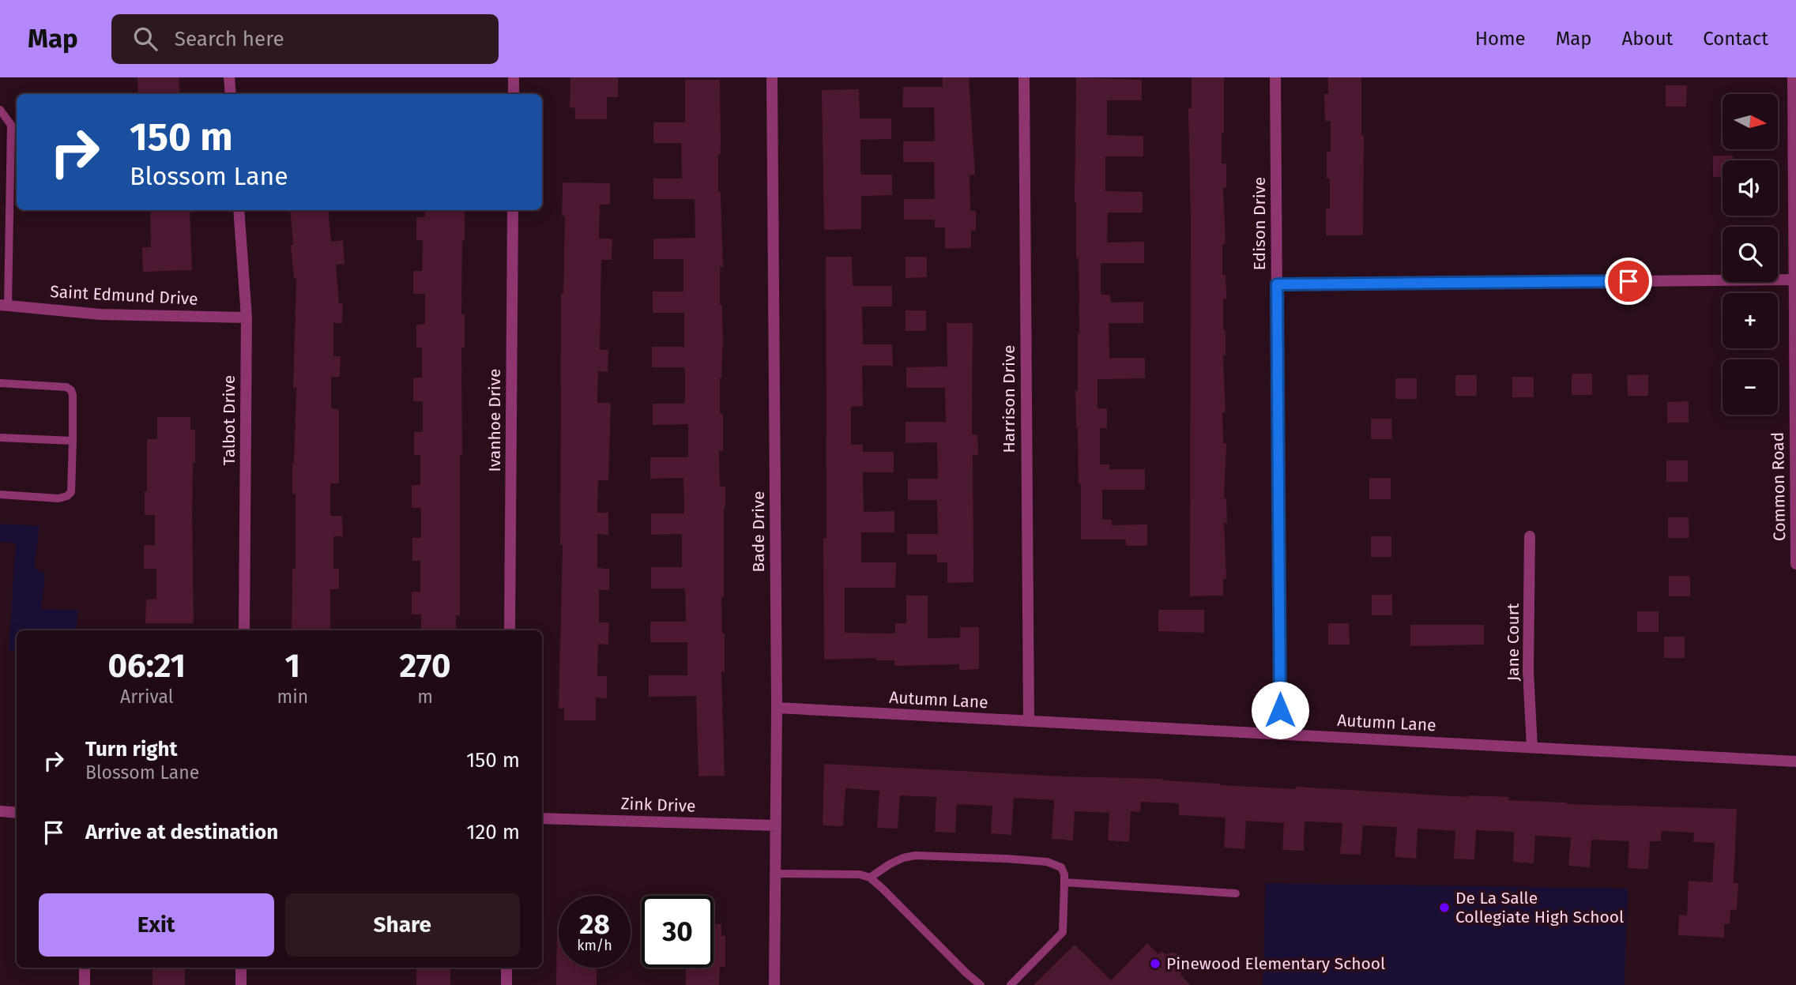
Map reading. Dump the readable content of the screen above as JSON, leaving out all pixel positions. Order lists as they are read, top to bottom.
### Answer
{
  "streets": {
    "street": [
      "Edison Drive",
      "Saint Edmund Drive",
      "Harrison Drive",
      "Talbot Drive",
      "Ivanhoe Drive",
      "Common Road",
      "Bade Drive",
      "Jane Court",
      "Autumn Lane",
      "Zink Drive"
    ]
  },
  "crossings": [
    ["Edison Drive", "Autumn Lane"],
    ["Saint Edmund Drive", "Talbot Drive"],
    ["Harrison Drive", "Autumn Lane"],
    ["Bade Drive", "Autumn Lane"],
    ["Bade Drive", "Zink Drive"],
    ["Jane Court", "Autumn Lane"]
  ],
  "places": ["De La Salle Collegiate High School", "Pinewood Elementary School"],
  "north": "right",
  "page": {
    "header": "Map",
    "search": "Search here",
    "nav": [
      "Home",
      "Map",
      "About",
      "Contact"
    ],
    "map_buttons": ["+", "−"],
    "turn": ["150 m", "Blossom Lane"],
    "eta": [
      "06:21",
      "Arrival",
      "1",
      "min",
      "270",
      "m"
    ],
    "list": [
      {
        "name": "Turn right",
        "note": "Blossom Lane",
        "value": "150 m"
      },
      {
        "name": "Arrive at destination",
        "value": "120 m"
      }
    ],
    "buttons": ["Exit", "Share"],
    "speed": "28 km/h",
    "limit": "30"
  }
}
